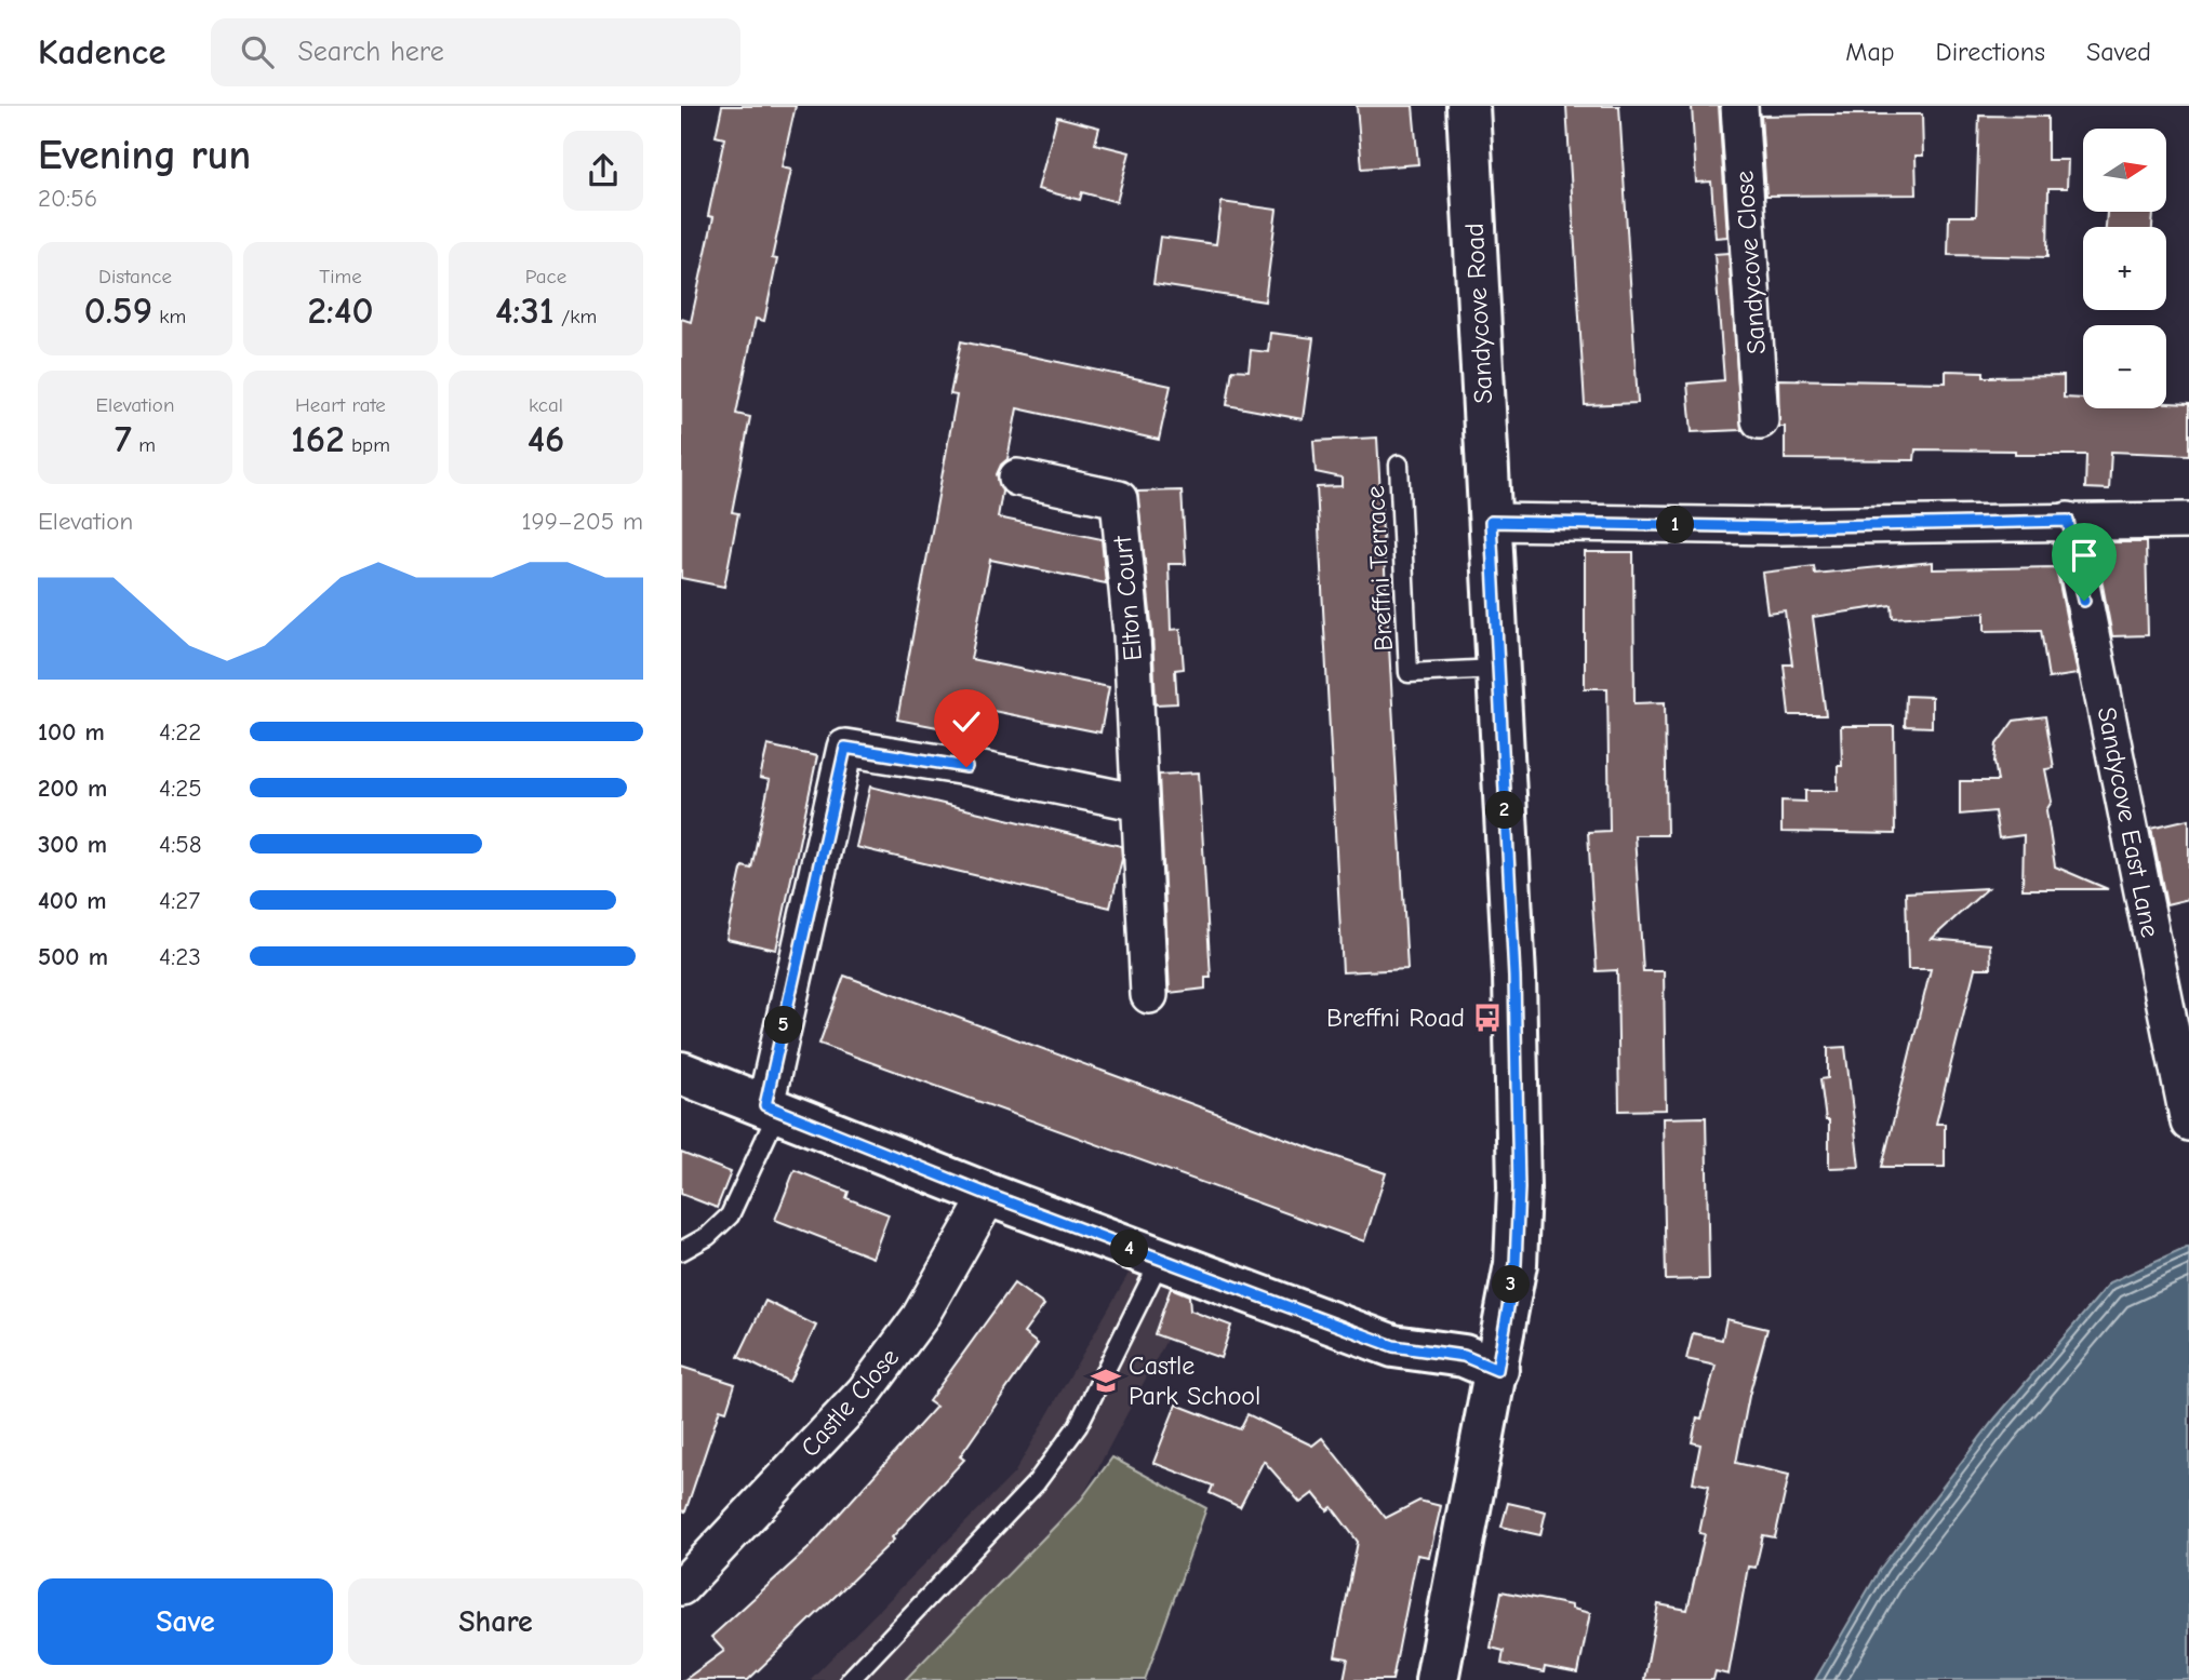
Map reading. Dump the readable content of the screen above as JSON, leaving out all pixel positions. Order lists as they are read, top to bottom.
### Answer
{
  "streets": {
    "main road": ["Sandycove Road"],
    "street": [
      "Sandycove Close",
      "Elton Court",
      "Sandycove East Lane",
      "Castle Close"
    ],
    "lane": ["Breffni Terrace"]
  },
  "places": {
    "bus stop": ["Breffni Road"],
    "school or university": ["Castle Park School"]
  },
  "north": "right",
  "page": {
    "header": "Kadence",
    "search": "Search here",
    "nav": ["Map", "Directions", "Saved"],
    "heading": ["Evening run", "20:56"],
    "map_buttons": ["+", "−"],
    "stats": [
      ["Distance", "0.59 km"],
      ["Time", "2:40"],
      ["Pace", "4:31 /km"],
      ["Elevation", "7 m"],
      ["Heart rate", "162 bpm"],
      ["kcal", "46"]
    ],
    "chart": ["Elevation", "199–205 m"],
    "pins": [
      "1",
      "2",
      "5",
      "4",
      "3"
    ],
    "list": [
      {
        "name": "100 m",
        "note": "4:22"
      },
      {
        "name": "200 m",
        "note": "4:25"
      },
      {
        "name": "300 m",
        "note": "4:58"
      },
      {
        "name": "400 m",
        "note": "4:27"
      },
      {
        "name": "500 m",
        "note": "4:23"
      }
    ],
    "buttons": ["Save", "Share"]
  }
}
